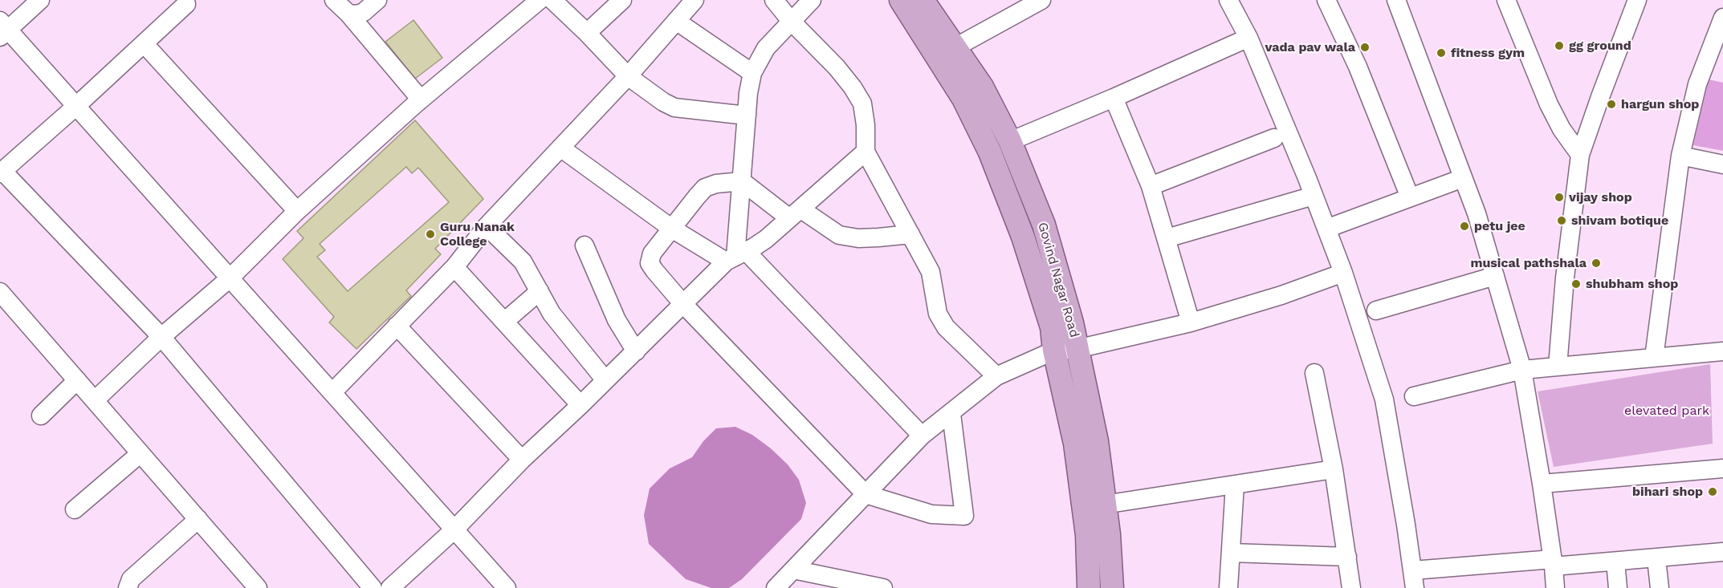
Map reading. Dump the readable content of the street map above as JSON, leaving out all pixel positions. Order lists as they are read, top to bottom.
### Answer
{
  "streets": {
    "main road": ["Govind Nagar Road"]
  },
  "parks": ["elevated park"],
  "places": [
    "gg ground",
    "vada pav wala",
    "fitness gym",
    "hargun shop",
    "vijay shop",
    "shivam botique",
    "petu jee",
    "Guru Nanak College",
    "musical pathshala",
    "shubham shop",
    "bihari shop"
  ]
}
